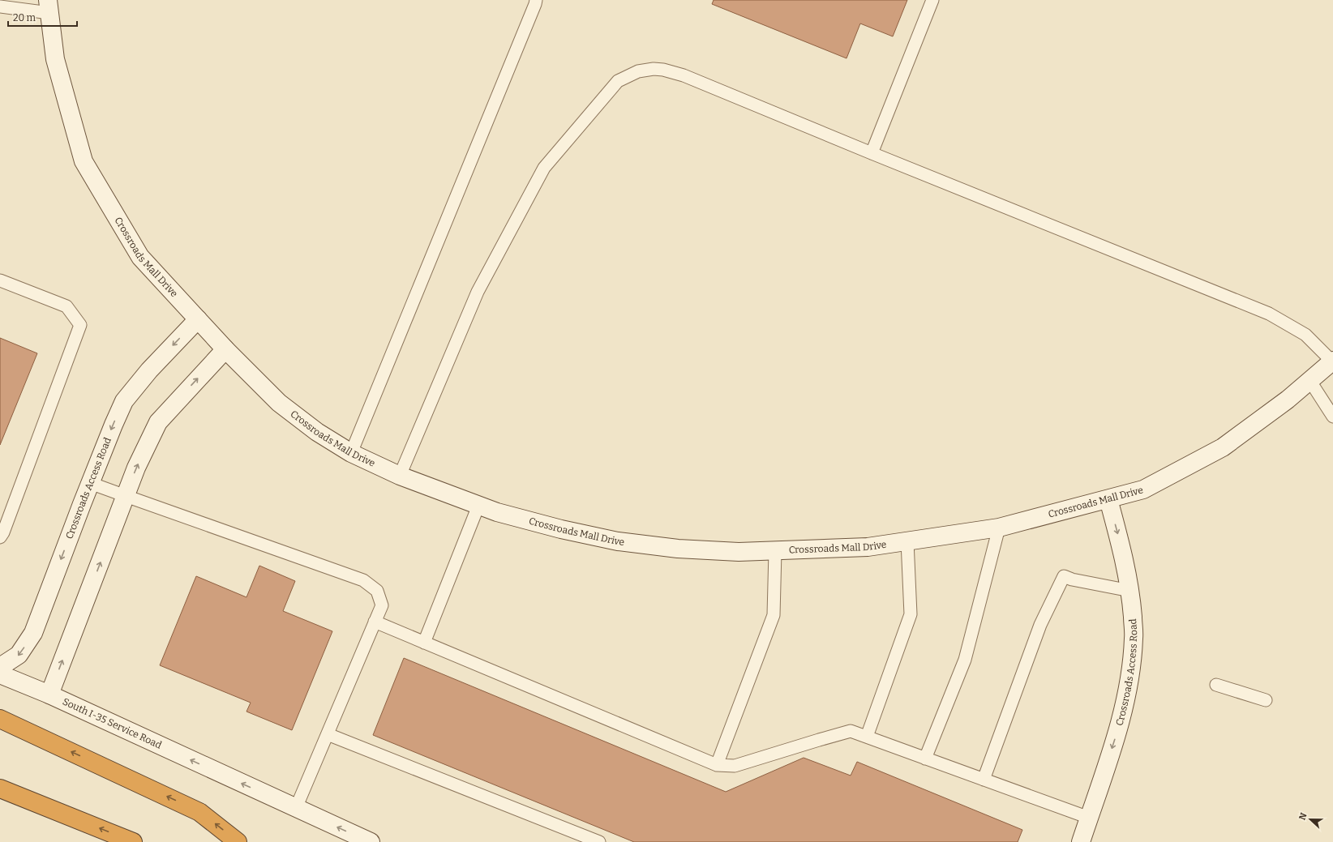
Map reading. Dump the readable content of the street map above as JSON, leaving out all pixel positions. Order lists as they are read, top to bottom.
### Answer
{
  "streets": {
    "street": ["Crossroads Mall Drive", "Crossroads Access Road", "South I-35 Service Road"]
  },
  "crossings": [
    ["Crossroads Mall Drive", "Crossroads Access Road"]
  ],
  "one_way": ["South I-35 Service Road"],
  "scale_bar": "20 m",
  "north": "left"
}
